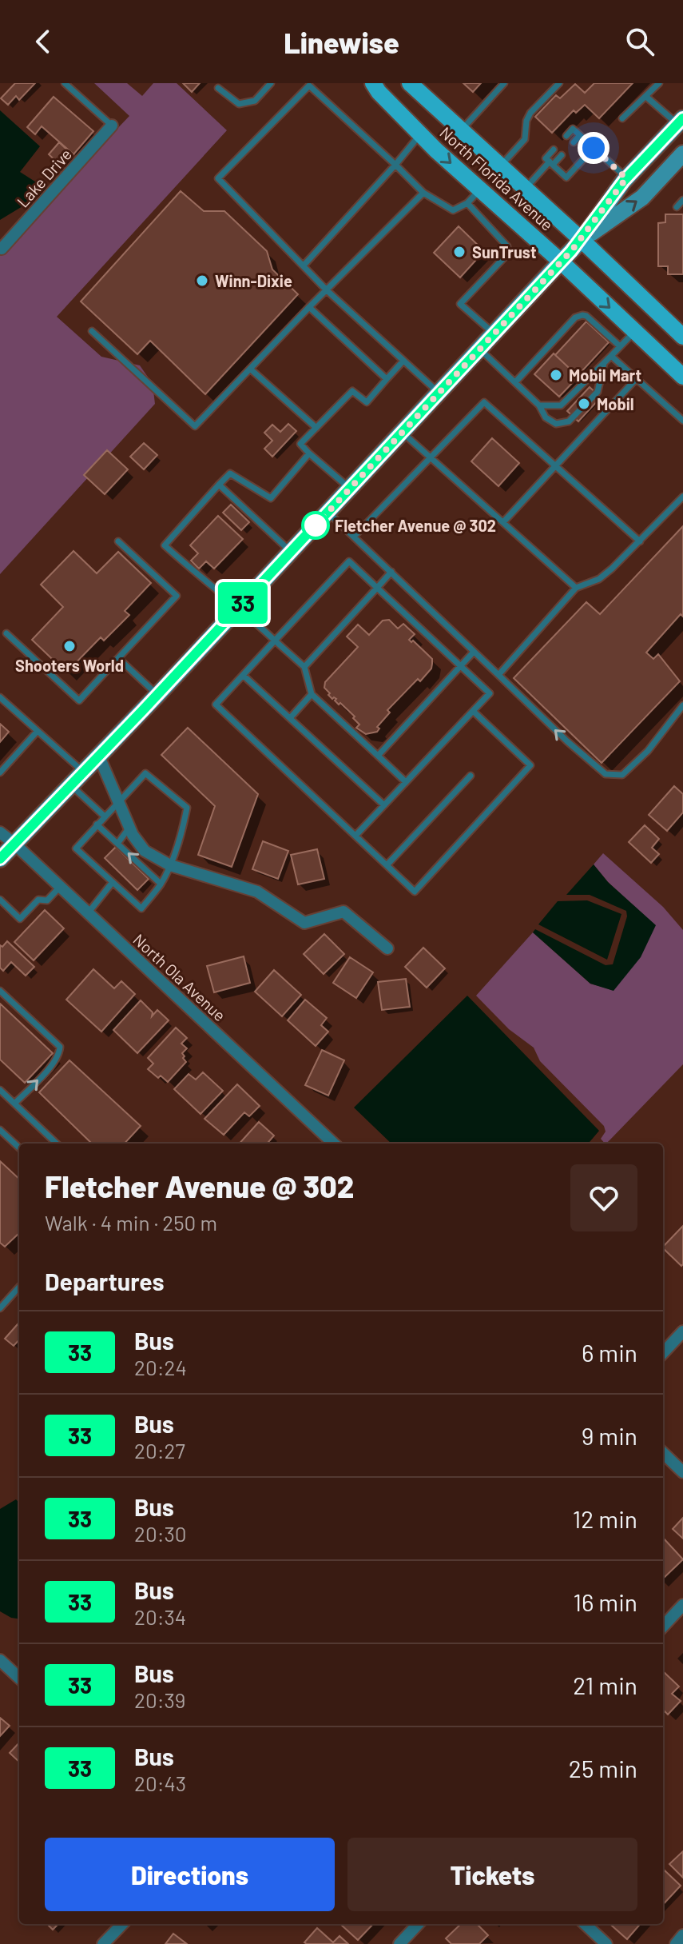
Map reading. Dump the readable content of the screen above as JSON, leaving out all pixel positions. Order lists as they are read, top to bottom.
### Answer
{
  "streets": {
    "main road": ["North Florida Avenue"],
    "street": ["Lake Drive", "North Ola Avenue"]
  },
  "places": [
    "SunTrust",
    "Winn-Dixie",
    "Mobil Mart",
    "Mobil",
    "Fletcher Avenue @ 302",
    "Shooters World"
  ],
  "lines": ["bus line 33"],
  "page": {
    "header": "Linewise",
    "on_map": "33",
    "heading": [
      ["Fletcher Avenue @ 302", "Walk · 4 min · 250 m"],
      "Departures"
    ],
    "list": [
      {
        "mark": "33",
        "name": "Bus",
        "note": "20:24",
        "value": "6 min"
      },
      {
        "mark": "33",
        "name": "Bus",
        "note": "20:27",
        "value": "9 min"
      },
      {
        "mark": "33",
        "name": "Bus",
        "note": "20:30",
        "value": "12 min"
      },
      {
        "mark": "33",
        "name": "Bus",
        "note": "20:34",
        "value": "16 min"
      },
      {
        "mark": "33",
        "name": "Bus",
        "note": "20:39",
        "value": "21 min"
      },
      {
        "mark": "33",
        "name": "Bus",
        "note": "20:43",
        "value": "25 min"
      }
    ],
    "buttons": ["Directions", "Tickets"]
  }
}
